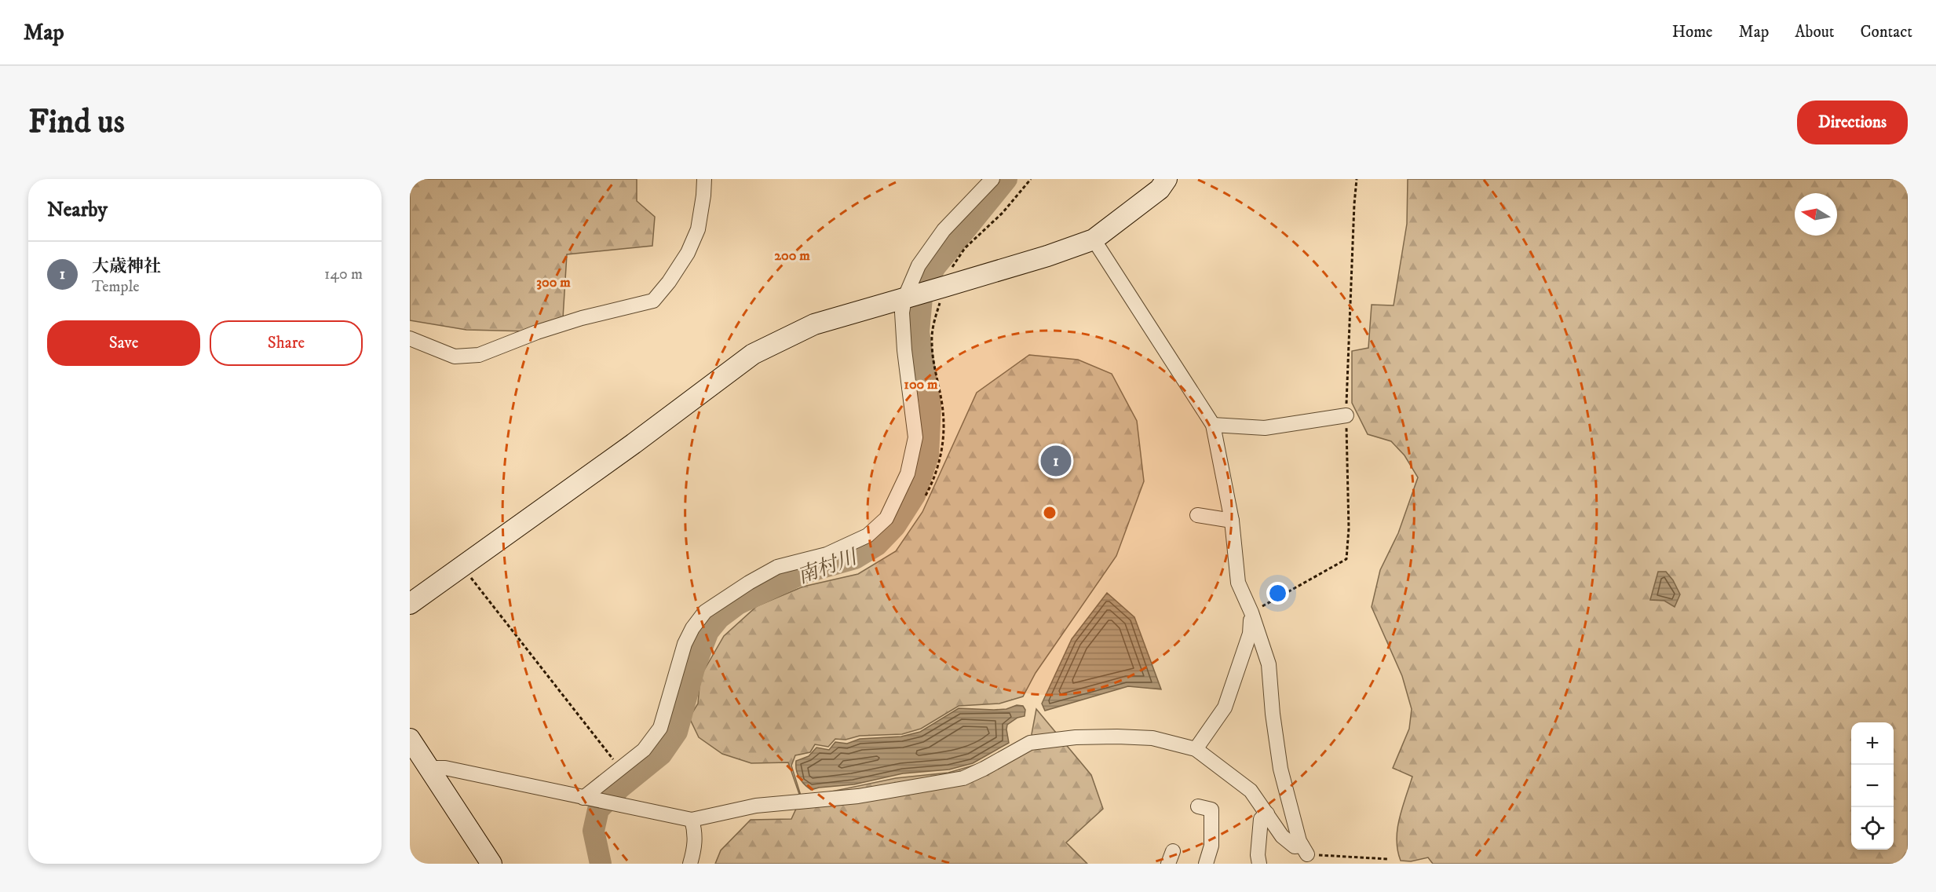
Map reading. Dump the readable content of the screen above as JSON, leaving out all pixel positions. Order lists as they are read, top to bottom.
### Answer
{
  "water": ["南村川"],
  "north": "left",
  "page": {
    "header": "Map",
    "nav": [
      "Home",
      "Map",
      "About",
      "Contact"
    ],
    "buttons": [
      "Directions",
      ["Save", "Share"]
    ],
    "title": "Find us",
    "heading": "Nearby",
    "list": [
      {
        "mark": "1",
        "name": "大歳神社",
        "note": "Temple",
        "value": "140 m"
      }
    ],
    "pins": "1",
    "map_buttons": ["+", "−"]
  },
  "rings": ["200 m", "300 m", "100 m"]
}
